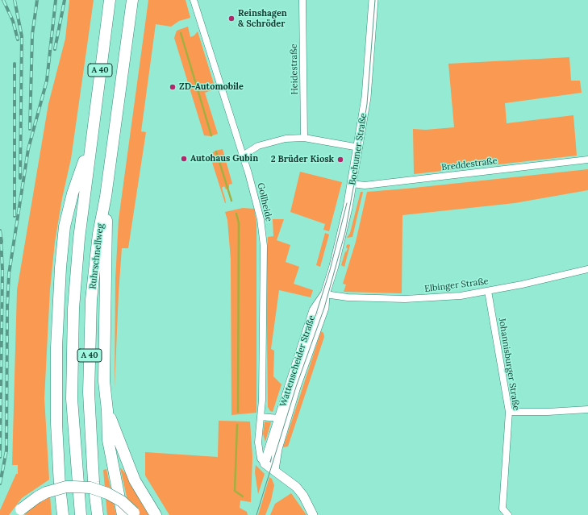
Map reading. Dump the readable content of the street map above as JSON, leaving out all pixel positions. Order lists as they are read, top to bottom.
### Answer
{
  "streets": {
    "highway": ["A 40", "Ruhrschnellweg"],
    "main road": ["Bochumer Straße", "Wattenscheider Straße"],
    "street": [
      "Heidestraße",
      "Breddestraße",
      "Gollheide",
      "Elbinger Straße",
      "Johannisburger Straße"
    ]
  },
  "crossings": [
    ["Bochumer Straße", "Breddestraße"],
    ["Bochumer Straße", "Elbinger Straße"],
    ["Bochumer Straße", "Wattenscheider Straße"],
    ["Gollheide", "Wattenscheider Straße"],
    ["Elbinger Straße", "Wattenscheider Straße"],
    ["Elbinger Straße", "Johannisburger Straße"]
  ],
  "places": [
    "Reinshagen & Schröder",
    "ZD-Automobile",
    "Autohaus Gubin",
    "2 Brüder Kiosk"
  ]
}
